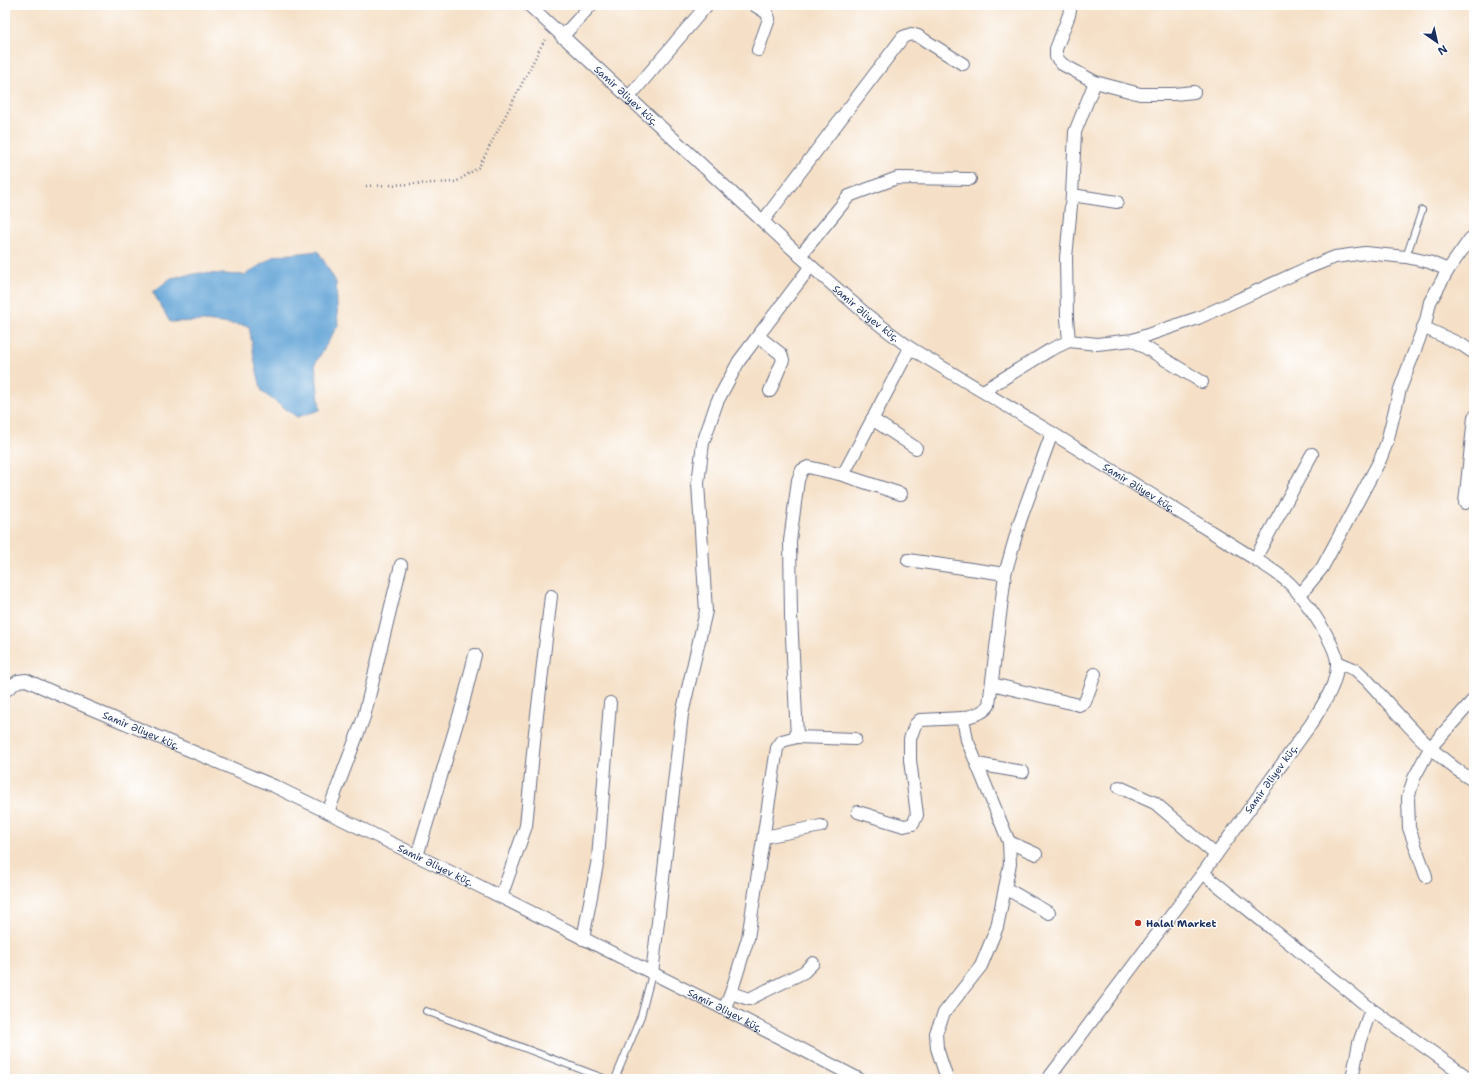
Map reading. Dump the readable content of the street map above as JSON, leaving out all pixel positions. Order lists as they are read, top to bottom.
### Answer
{
  "streets": {
    "street": ["Samir Əliyev küç."]
  },
  "places": ["Halal Market"],
  "north": "bottom right"
}
